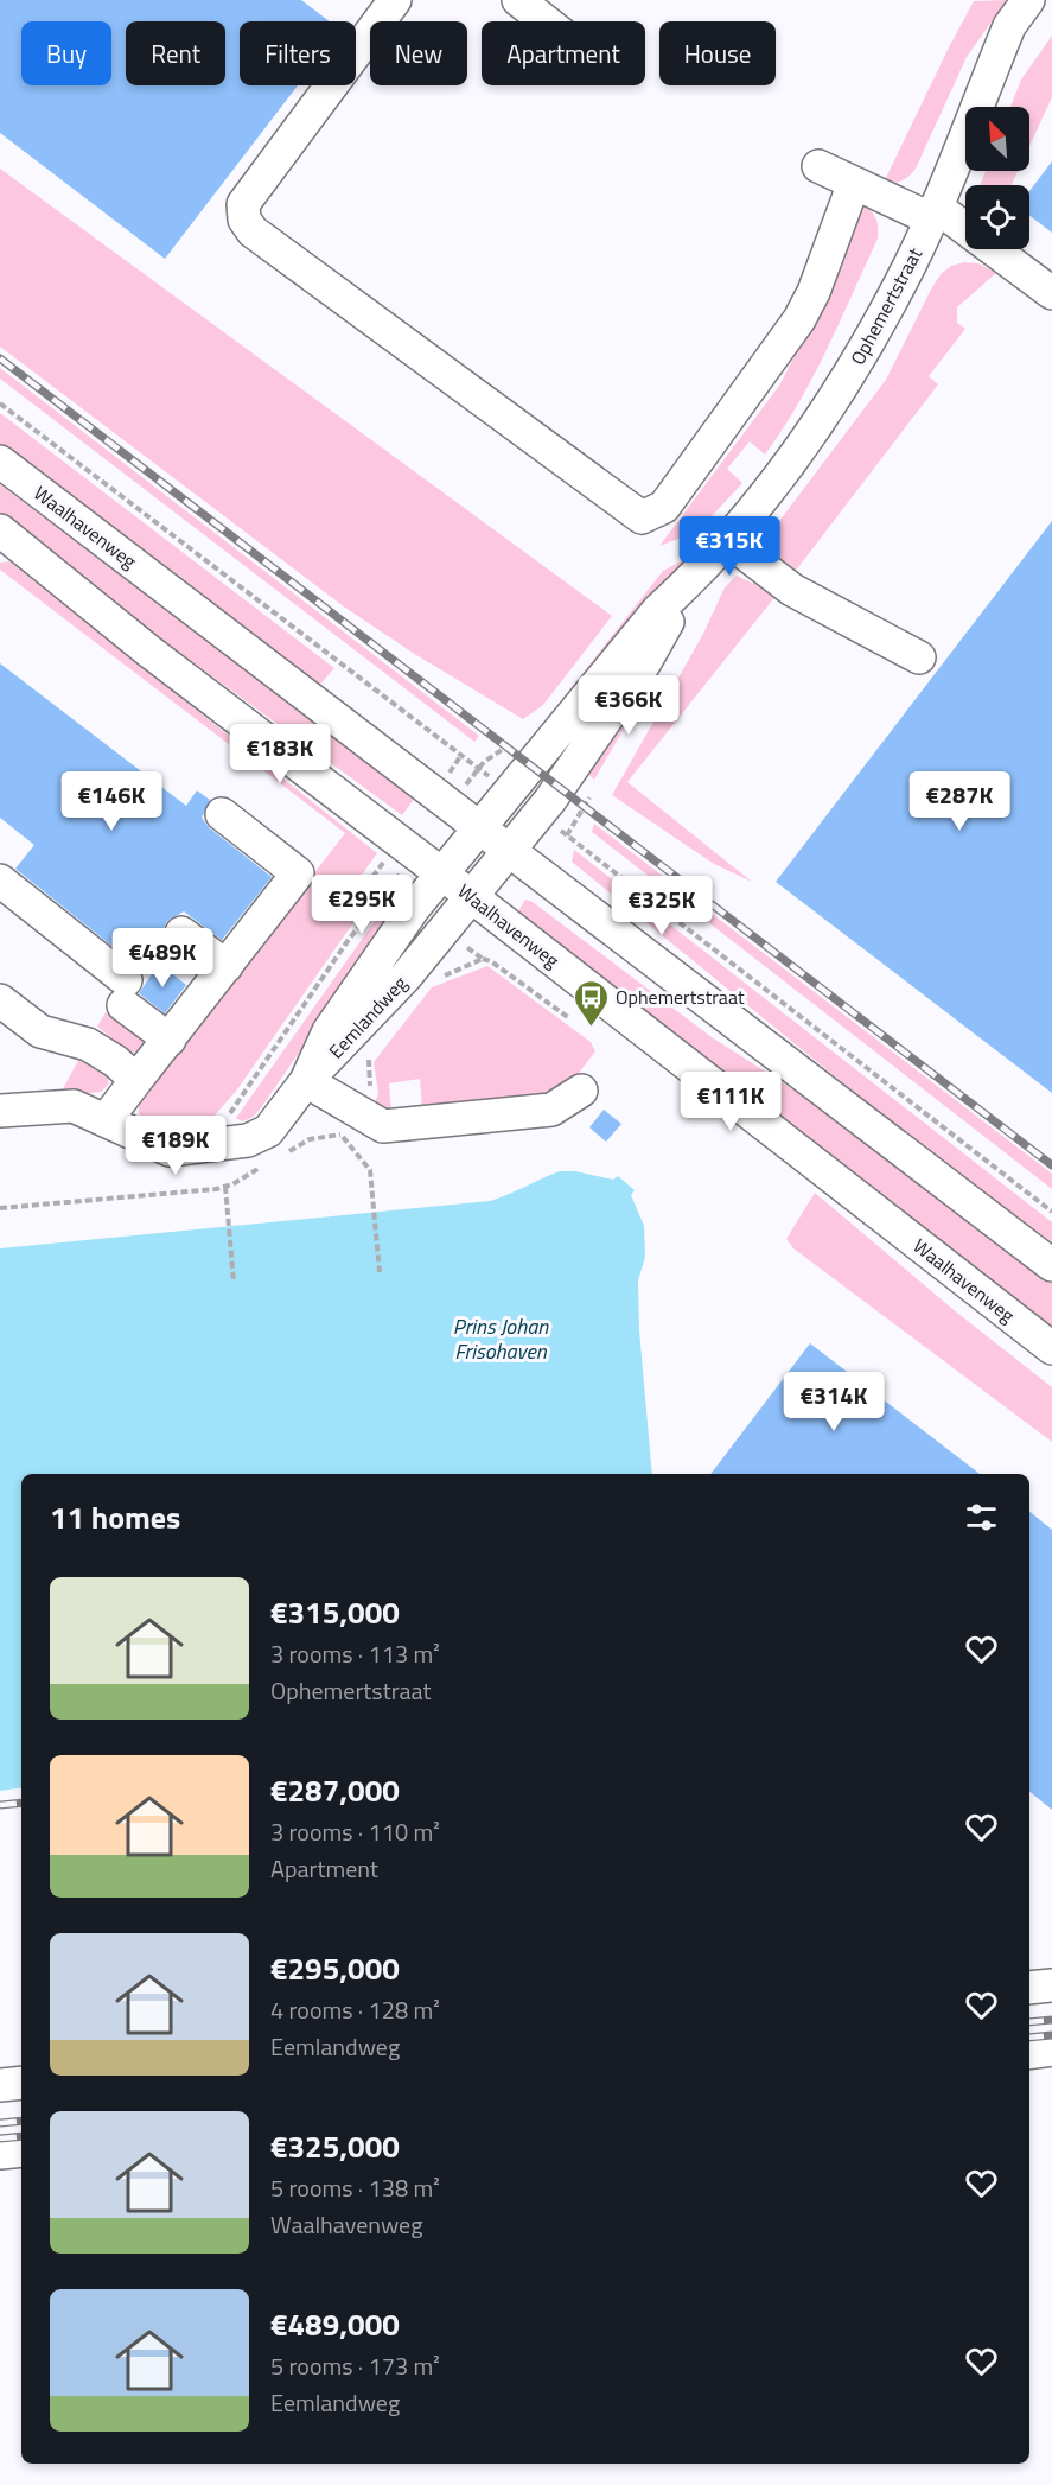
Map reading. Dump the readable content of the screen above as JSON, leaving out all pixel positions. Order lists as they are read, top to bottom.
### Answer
{
  "streets": {
    "street": ["Ophemertstraat", "Waalhavenweg", "Eemlandweg"]
  },
  "crossings": [
    ["Ophemertstraat", "Waalhavenweg"],
    ["Ophemertstraat", "Eemlandweg"],
    ["Waalhavenweg", "Eemlandweg"]
  ],
  "water": ["Prins Johan Frisohaven"],
  "places": {
    "bus stop": ["Ophemertstraat"]
  },
  "north": "top left",
  "page": {
    "chip": [
      "Buy",
      "Rent",
      "Filters",
      "New",
      "Apartment",
      "House"
    ],
    "price": [
      "€315K",
      "€366K",
      "€183K",
      "€146K",
      "€287K",
      "€295K",
      "€325K",
      "€489K",
      "€111K",
      "€189K",
      "€314K"
    ],
    "heading": "11 homes",
    "list": [
      {
        "name": "€315,000",
        "note": "3 rooms · 113 m² · Ophemertstraat"
      },
      {
        "name": "€287,000",
        "note": "3 rooms · 110 m² · Apartment"
      },
      {
        "name": "€295,000",
        "note": "4 rooms · 128 m² · Eemlandweg"
      },
      {
        "name": "€325,000",
        "note": "5 rooms · 138 m² · Waalhavenweg"
      },
      {
        "name": "€489,000",
        "note": "5 rooms · 173 m² · Eemlandweg"
      }
    ]
  }
}
